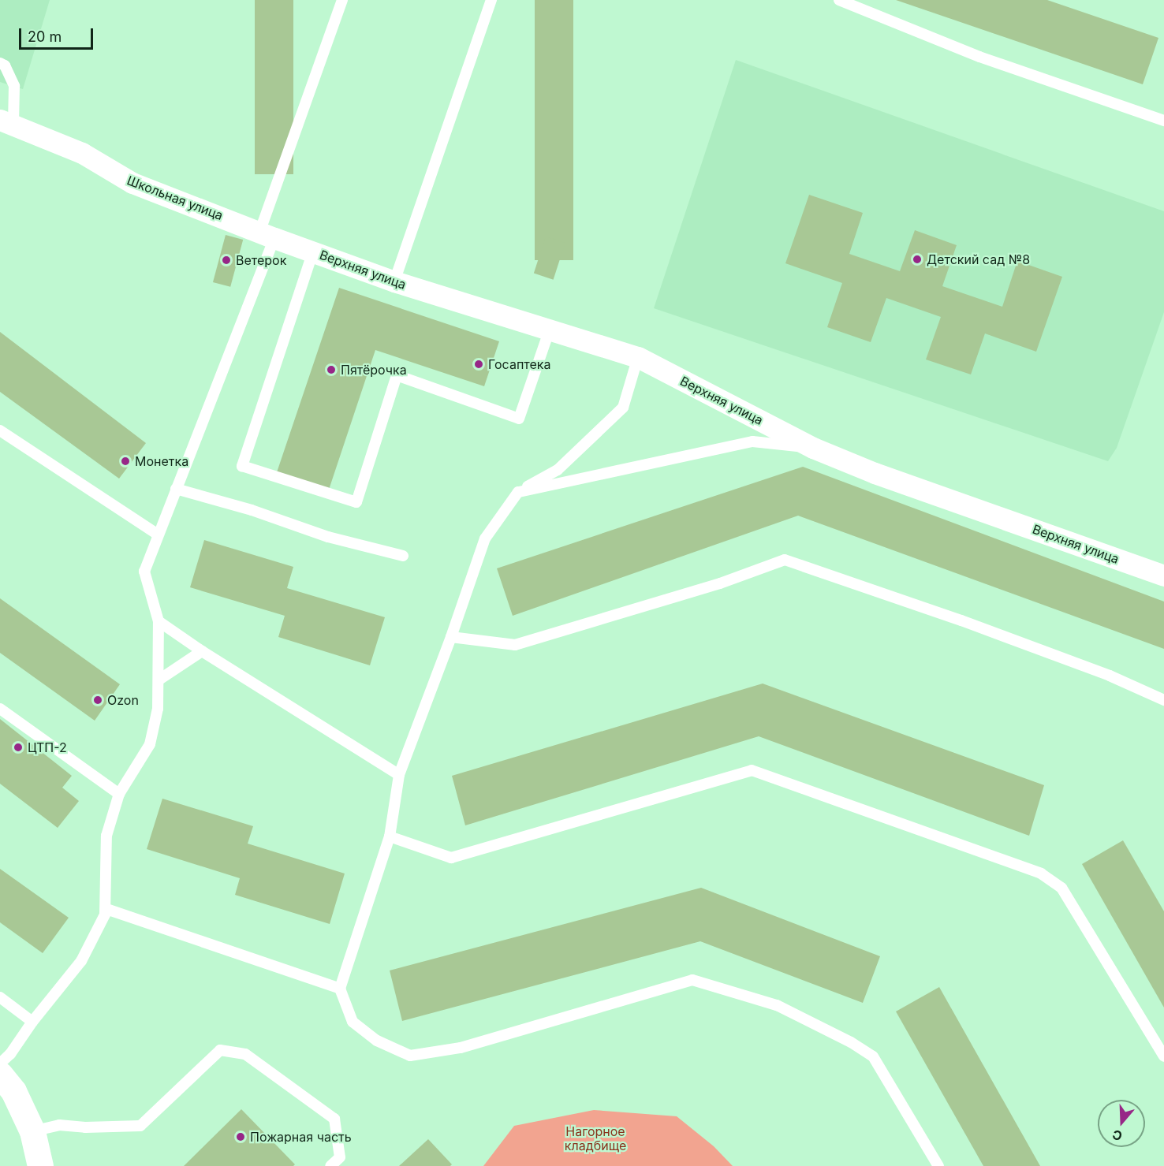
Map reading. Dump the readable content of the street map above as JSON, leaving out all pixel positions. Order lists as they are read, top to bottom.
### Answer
{
  "streets": {
    "street": ["Школьная улица", "Верхняя улица"]
  },
  "crossings": [
    ["Школьная улица", "Верхняя улица"]
  ],
  "parks": ["Нагорное кладбище"],
  "places": [
    "Детский сад №8",
    "Ветерок",
    "Госаптека",
    "Пятёрочка",
    "Монетка",
    "Ozon",
    "ЦТП-2",
    "Пожарная часть"
  ],
  "scale_bar": "20 m",
  "north": "bottom"
}
